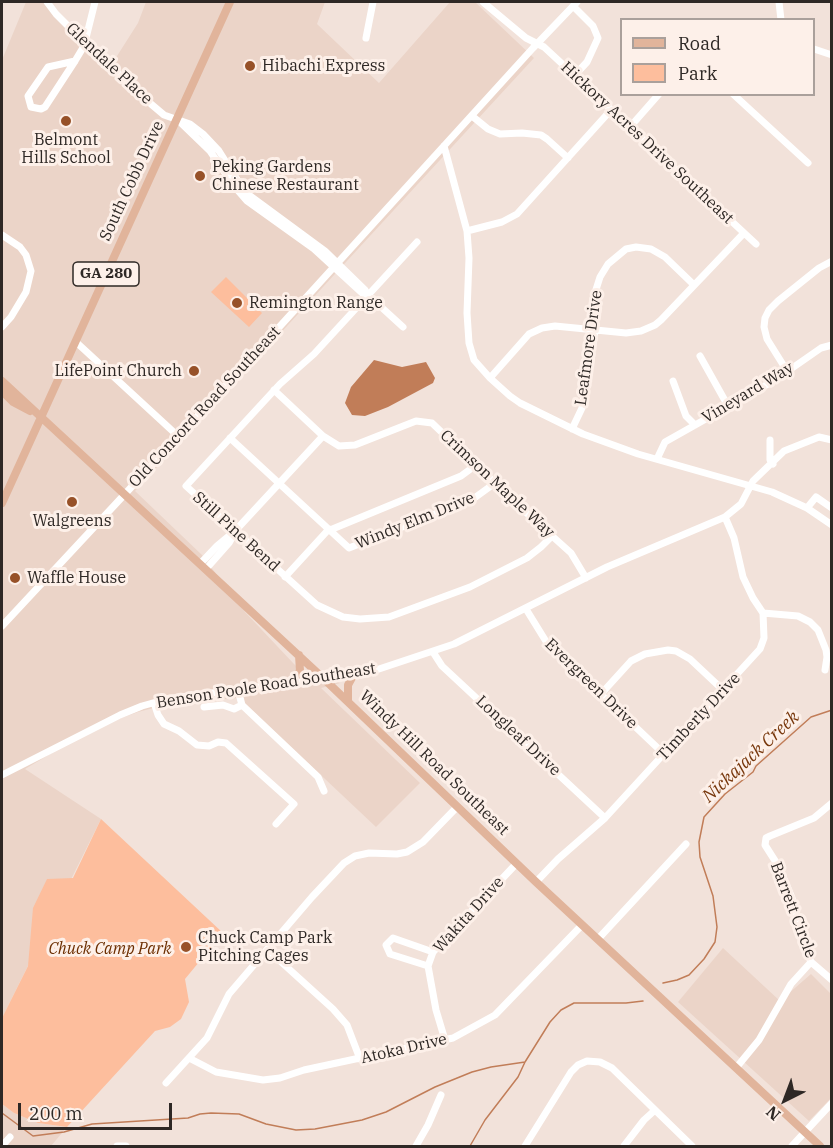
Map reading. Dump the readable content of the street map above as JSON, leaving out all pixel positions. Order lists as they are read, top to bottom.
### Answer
{
  "streets": {
    "main road": ["South Cobb Drive", "GA 280", "Windy Hill Road Southeast"],
    "street": [
      "Glendale Place",
      "Hickory Acres Drive Southeast",
      "Leafmore Drive",
      "Vineyard Way",
      "Old Concord Road Southeast",
      "Crimson Maple Way",
      "Windy Elm Drive",
      "Still Pine Bend",
      "Evergreen Drive",
      "Benson Poole Road Southeast",
      "Timberly Drive",
      "Longleaf Drive",
      "Barrett Circle",
      "Wakita Drive",
      "Atoka Drive"
    ]
  },
  "crossings": [
    ["Glendale Place", "South Cobb Drive"],
    ["Glendale Place", "Old Concord Road Southeast"],
    ["Glendale Place", "Still Pine Bend"],
    ["Hickory Acres Drive Southeast", "Old Concord Road Southeast"],
    ["South Cobb Drive", "Windy Hill Road Southeast"],
    ["Old Concord Road Southeast", "Windy Hill Road Southeast"],
    ["Crimson Maple Way", "Windy Elm Drive"],
    ["Crimson Maple Way", "Still Pine Bend"],
    ["Crimson Maple Way", "Benson Poole Road Southeast"],
    ["Windy Elm Drive", "Still Pine Bend"],
    ["Evergreen Drive", "Benson Poole Road Southeast"],
    ["Evergreen Drive", "Timberly Drive"],
    ["Benson Poole Road Southeast", "Longleaf Drive"],
    ["Benson Poole Road Southeast", "Windy Hill Road Southeast"],
    ["Timberly Drive", "Longleaf Drive"],
    ["Timberly Drive", "Windy Hill Road Southeast"],
    ["Windy Hill Road Southeast", "Wakita Drive"],
    ["Windy Hill Road Southeast", "Atoka Drive"],
    ["Wakita Drive", "Atoka Drive"]
  ],
  "water": ["Nickajack Creek"],
  "parks": ["Chuck Camp Park"],
  "places": [
    "Hibachi Express",
    "Belmont Hills School",
    "Peking Gardens Chinese Restaurant",
    "Remington Range",
    "LifePoint Church",
    "Walgreens",
    "Waffle House",
    "Chuck Camp Park Pitching Cages"
  ],
  "legend": ["Road", "Park"],
  "scale_bar": "200 m",
  "north": "bottom left"
}
